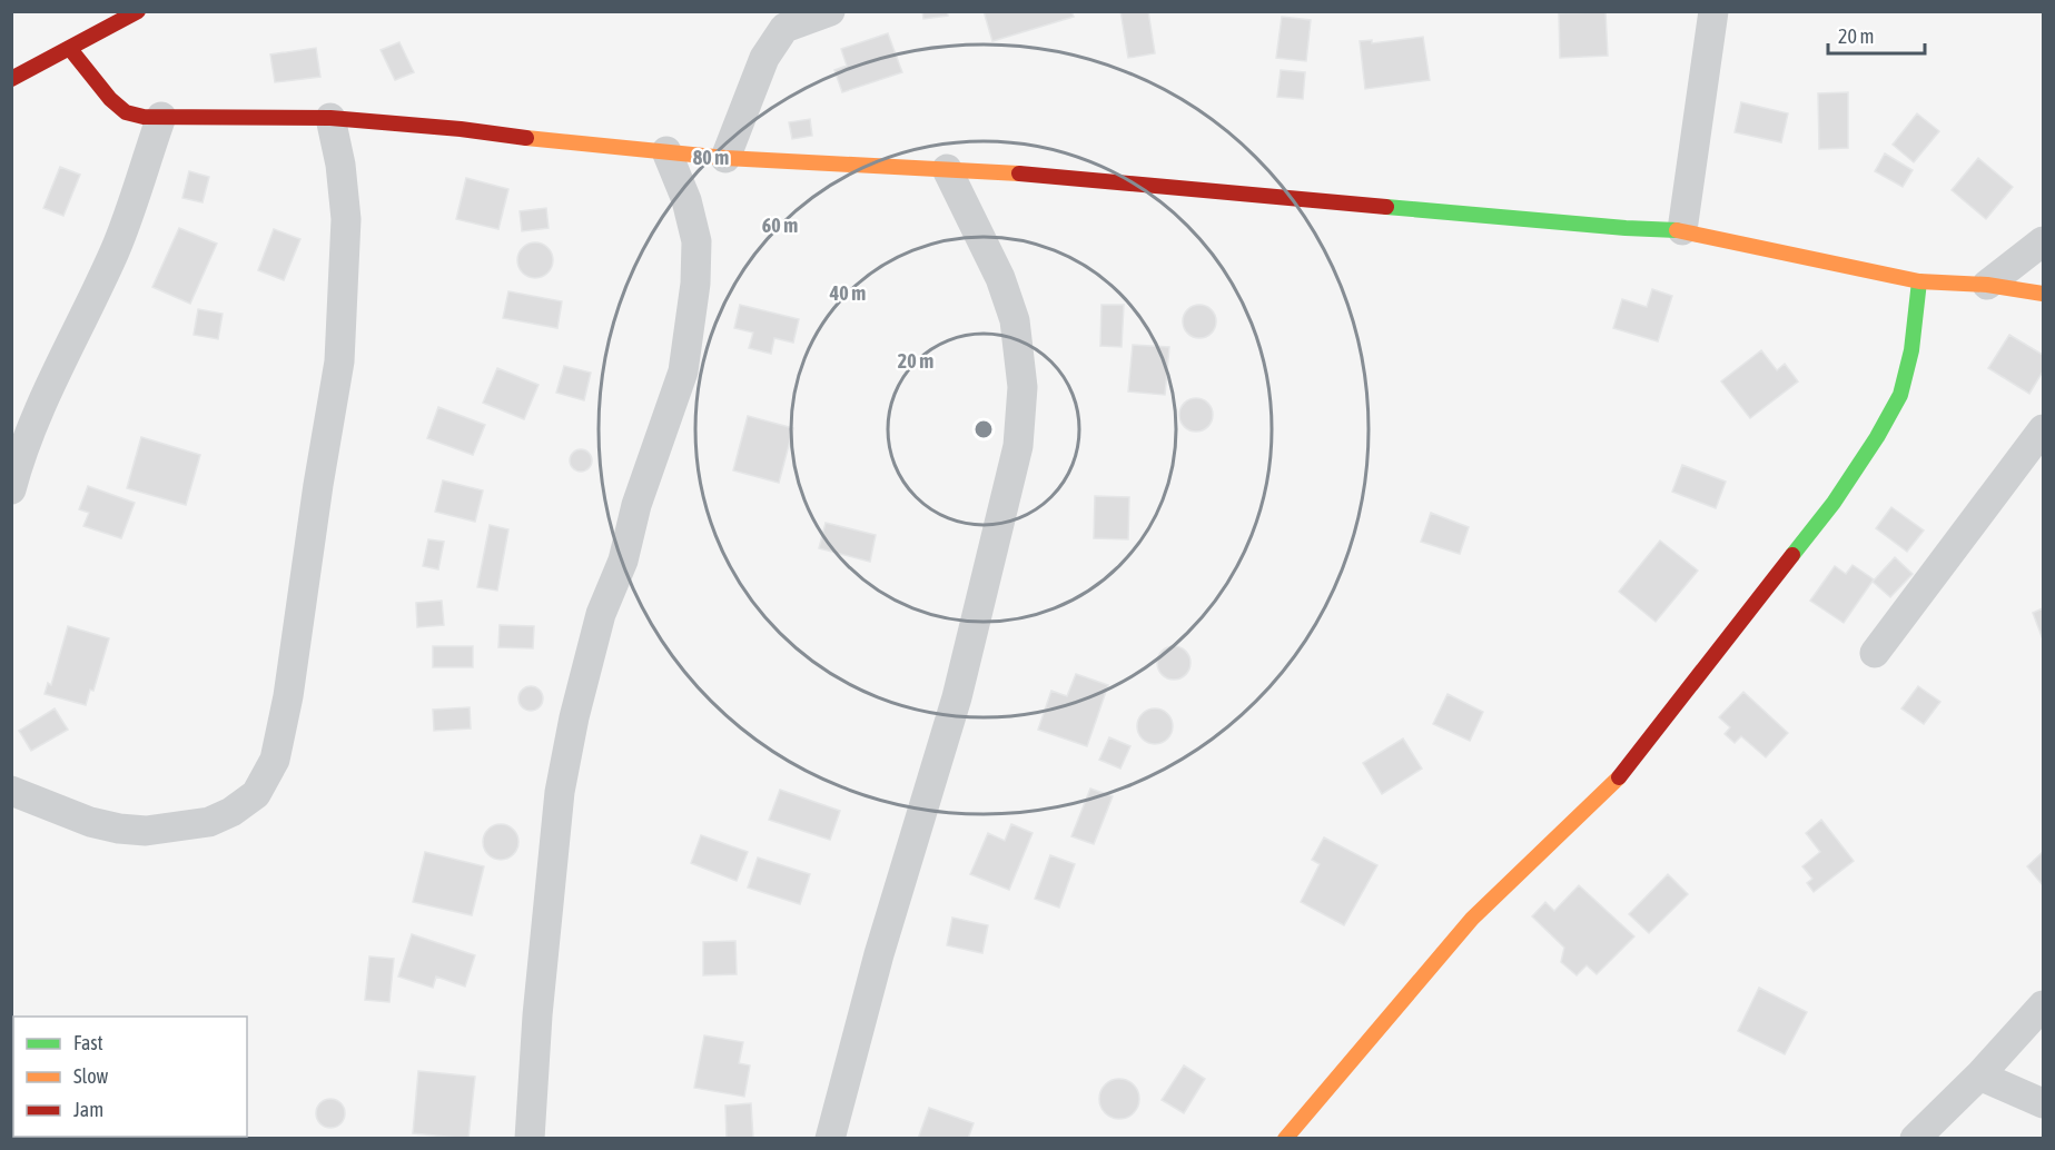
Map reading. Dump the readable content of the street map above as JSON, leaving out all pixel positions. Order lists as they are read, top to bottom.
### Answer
{
  "legend": ["Fast", "Slow", "Jam"],
  "scale_bar": "20 m",
  "rings": [
    "80 m",
    "60 m",
    "40 m",
    "20 m"
  ]
}
